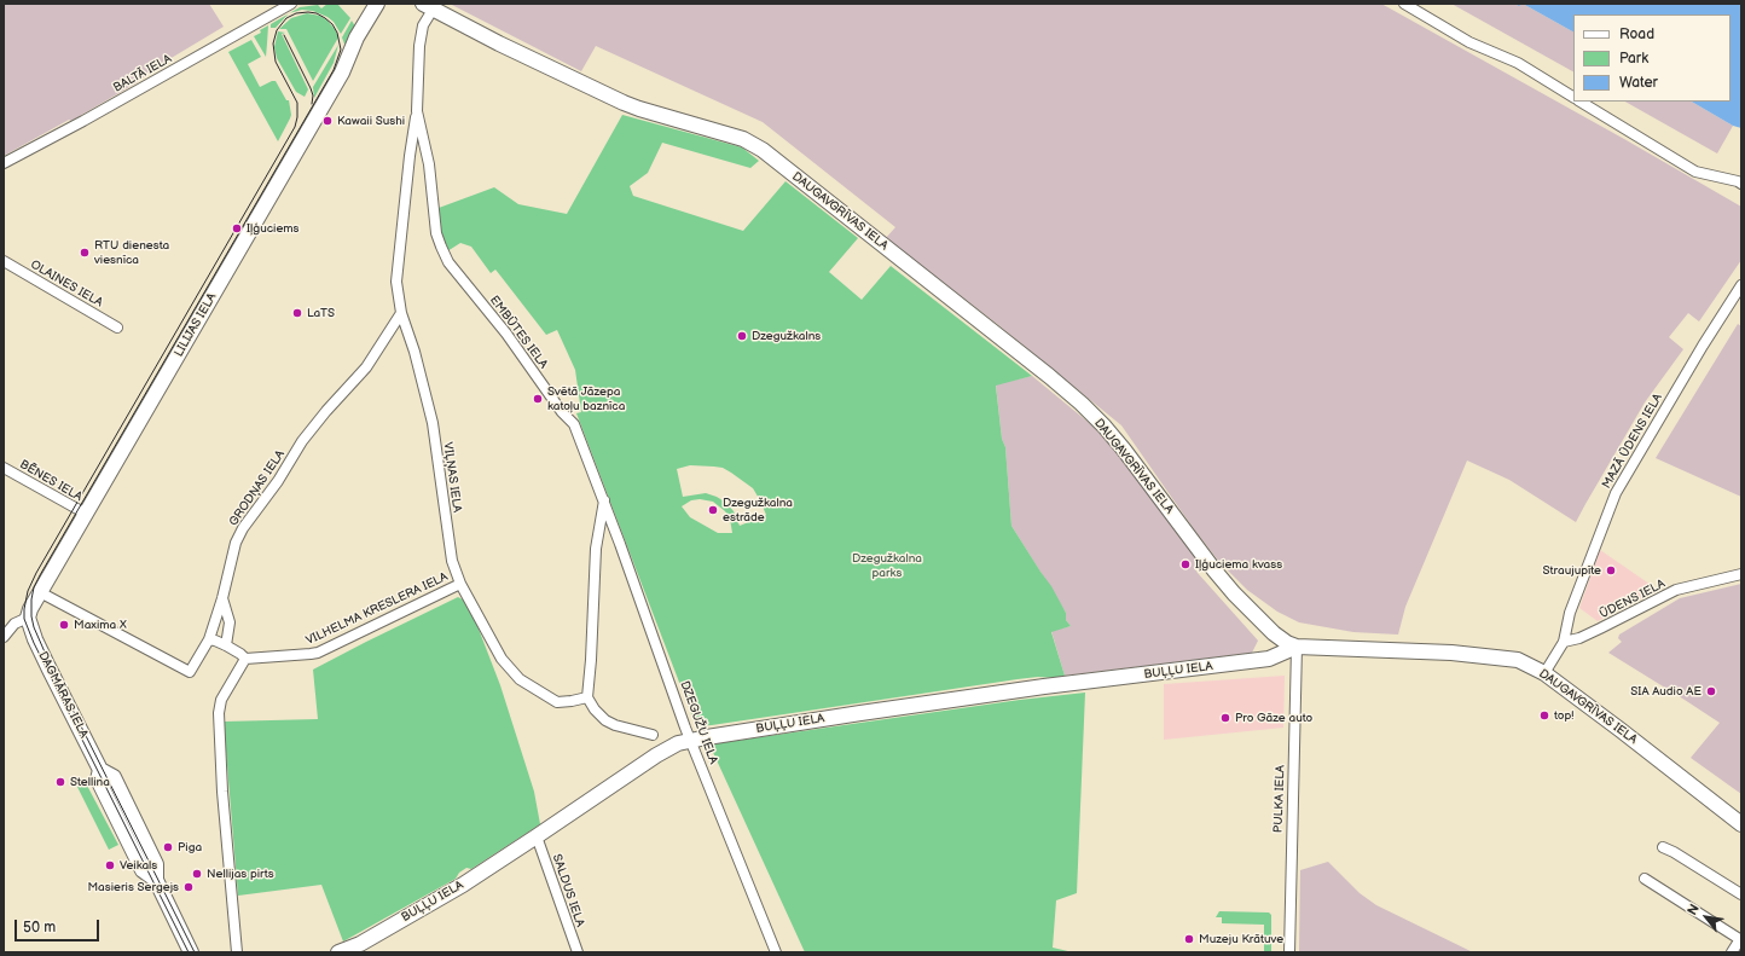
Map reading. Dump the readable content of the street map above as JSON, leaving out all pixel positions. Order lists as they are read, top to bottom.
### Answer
{
  "streets": {
    "street": [
      "BALTĀ IELA",
      "DAUGAVGRĪVAS IELA",
      "OLAINES IELA",
      "LILIJAS IELA",
      "EMBŪTES IELA",
      "MAZĀ ŪDENS IELA",
      "VIĻŅAS IELA",
      "BĒNES IELA",
      "GRODŅAS IELA",
      "ŪDENS IELA",
      "VILHELMA KRESLERA IELA",
      "BUĻĻU IELA",
      "DAGMĀRAS IELA",
      "DZEGUŽU IELA",
      "PULKA IELA",
      "SALDUS IELA"
    ]
  },
  "crossings": [
    ["DAUGAVGRĪVAS IELA", "EMBŪTES IELA"],
    ["DAUGAVGRĪVAS IELA", "MAZĀ ŪDENS IELA"],
    ["DAUGAVGRĪVAS IELA", "BUĻĻU IELA"],
    ["DAUGAVGRĪVAS IELA", "PULKA IELA"],
    ["LILIJAS IELA", "BĒNES IELA"],
    ["LILIJAS IELA", "GRODŅAS IELA"],
    ["LILIJAS IELA", "DAGMĀRAS IELA"],
    ["EMBŪTES IELA", "VIĻŅAS IELA"],
    ["EMBŪTES IELA", "DZEGUŽU IELA"],
    ["MAZĀ ŪDENS IELA", "ŪDENS IELA"],
    ["VIĻŅAS IELA", "GRODŅAS IELA"],
    ["VIĻŅAS IELA", "VILHELMA KRESLERA IELA"],
    ["BUĻĻU IELA", "DZEGUŽU IELA"],
    ["BUĻĻU IELA", "PULKA IELA"],
    ["BUĻĻU IELA", "SALDUS IELA"]
  ],
  "parks": ["Dzegužkalna parks"],
  "places": [
    "Kawaii Sushi",
    "Iļģuciems",
    "RTU dienesta viesnīca",
    "LaTS",
    "Dzegužkalns",
    "Svētā Jāzepa katoļu baznīca",
    "Dzegužkalna estrāde",
    "Iļģuciema kvass",
    "Straujupīte",
    "Maxima X",
    "SIA Audio AE",
    "top!",
    "Pro Gāze auto",
    "Stellina",
    "Piga",
    "Veikals",
    "Nellijas pirts",
    "Masieris Sergejs",
    "Muzeju Krātuve"
  ],
  "legend": ["Road", "Park", "Water"],
  "scale_bar": "50 m",
  "north": "top left"
}
